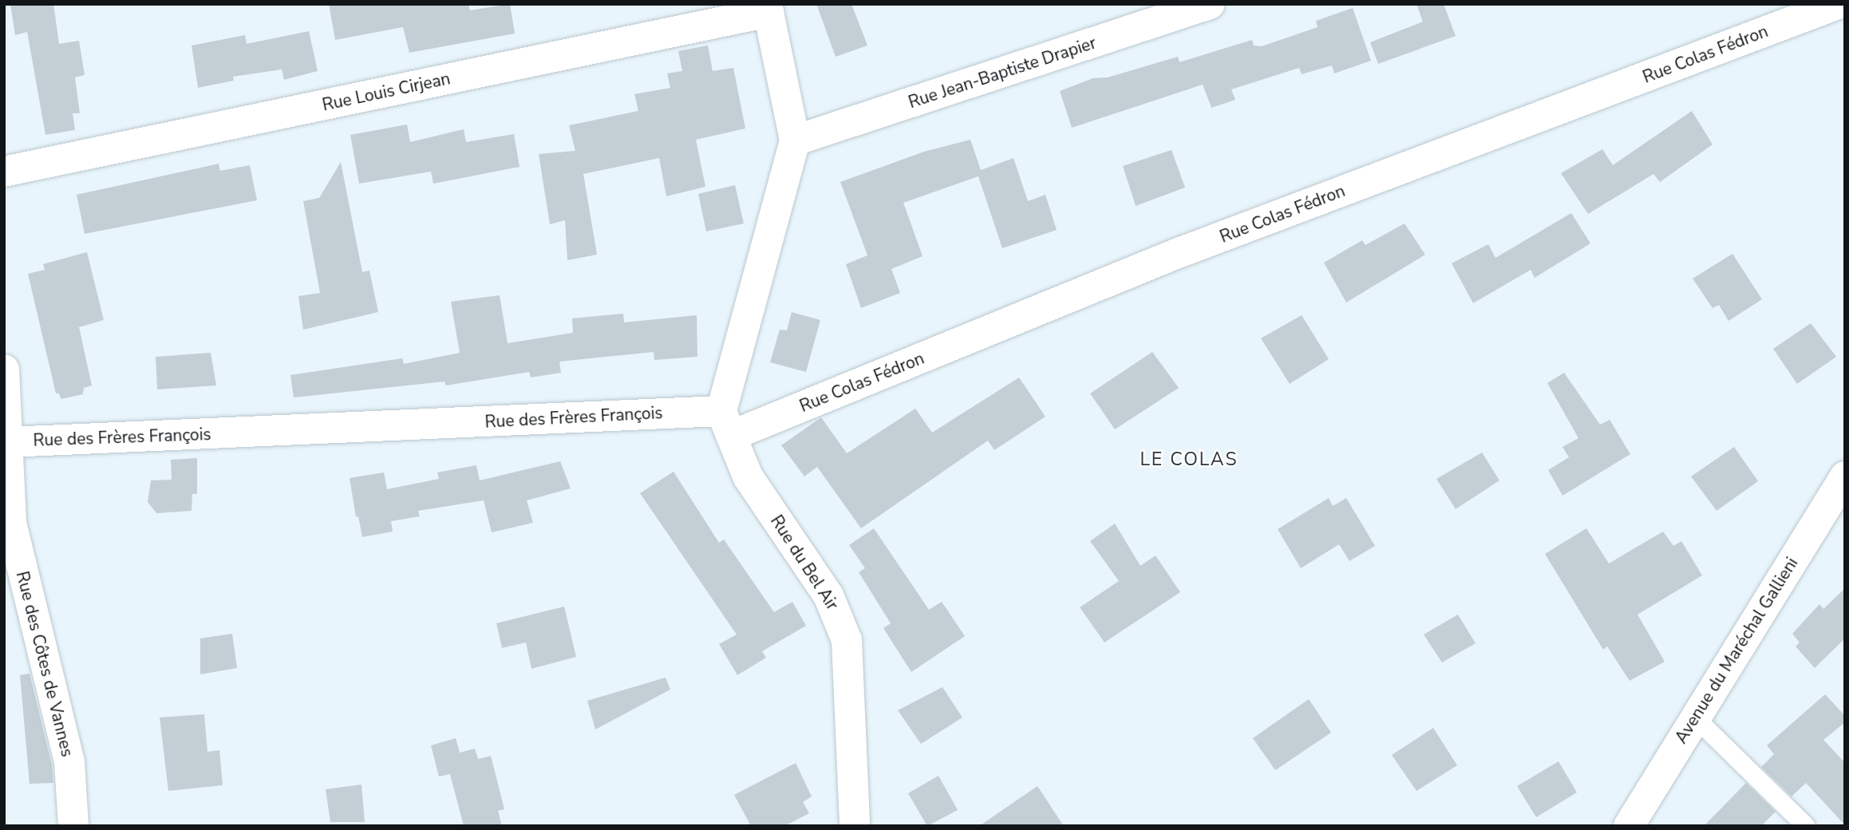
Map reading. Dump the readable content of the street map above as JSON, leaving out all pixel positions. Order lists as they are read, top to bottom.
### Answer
{
  "streets": {
    "street": [
      "Rue Colas Fédron",
      "Rue Jean-Baptiste Drapier",
      "Rue Louis Cirjean",
      "Rue des Frères François",
      "Rue du Bel Air",
      "Avenue du Maréchal Gallieni",
      "Rue des Côtes de Vannes"
    ]
  },
  "crossings": [
    ["Rue Colas Fédron", "Rue des Frères François"],
    ["Rue Colas Fédron", "Rue du Bel Air"],
    ["Rue des Frères François", "Rue du Bel Air"],
    ["Rue des Frères François", "Rue des Côtes de Vannes"]
  ],
  "districts": ["LE COLAS"]
}
